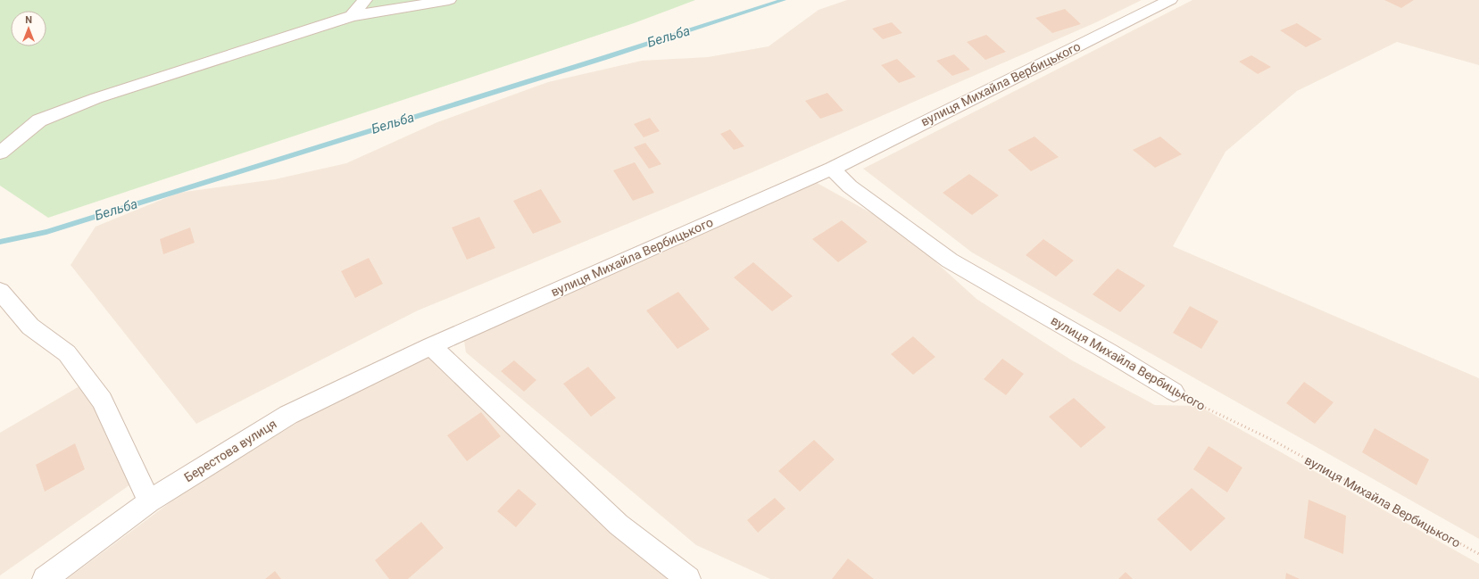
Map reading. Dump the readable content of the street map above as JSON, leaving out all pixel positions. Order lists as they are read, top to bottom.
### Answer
{
  "streets": {
    "street": ["вулиця Михайла Вербицького", "Берестова вулиця"]
  },
  "crossings": [
    ["вулиця Михайла Вербицького", "Берестова вулиця"]
  ],
  "water": ["Бельба"],
  "north": "top"
}
